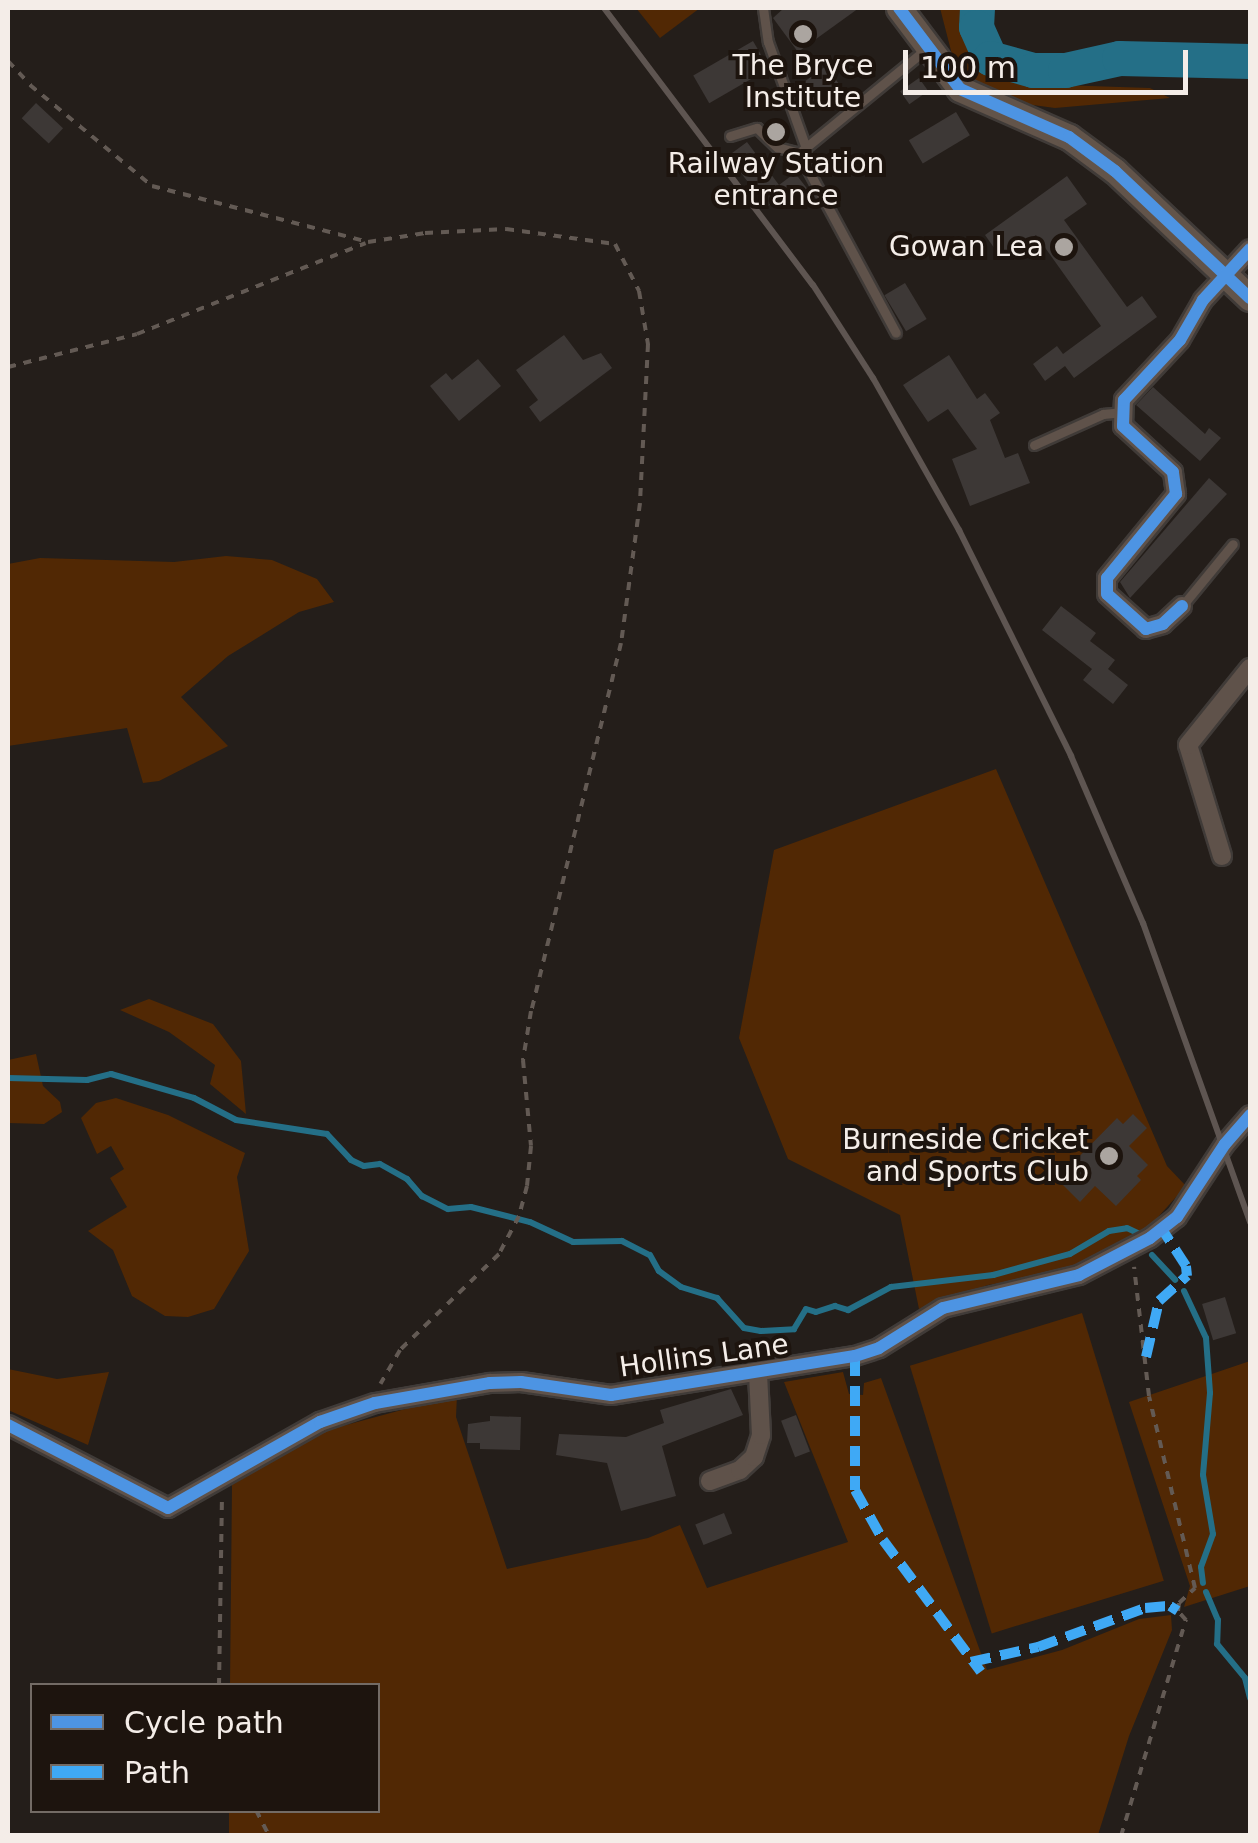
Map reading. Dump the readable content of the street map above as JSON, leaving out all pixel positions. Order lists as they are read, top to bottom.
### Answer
{
  "streets": {
    "street": ["Hollins Lane"]
  },
  "places": [
    "The Bryce Institute",
    "Railway Station entrance",
    "Gowan Lea",
    "Burneside Cricket and Sports Club"
  ],
  "legend": ["Cycle path", "Path"],
  "scale_bar": "100 m"
}
